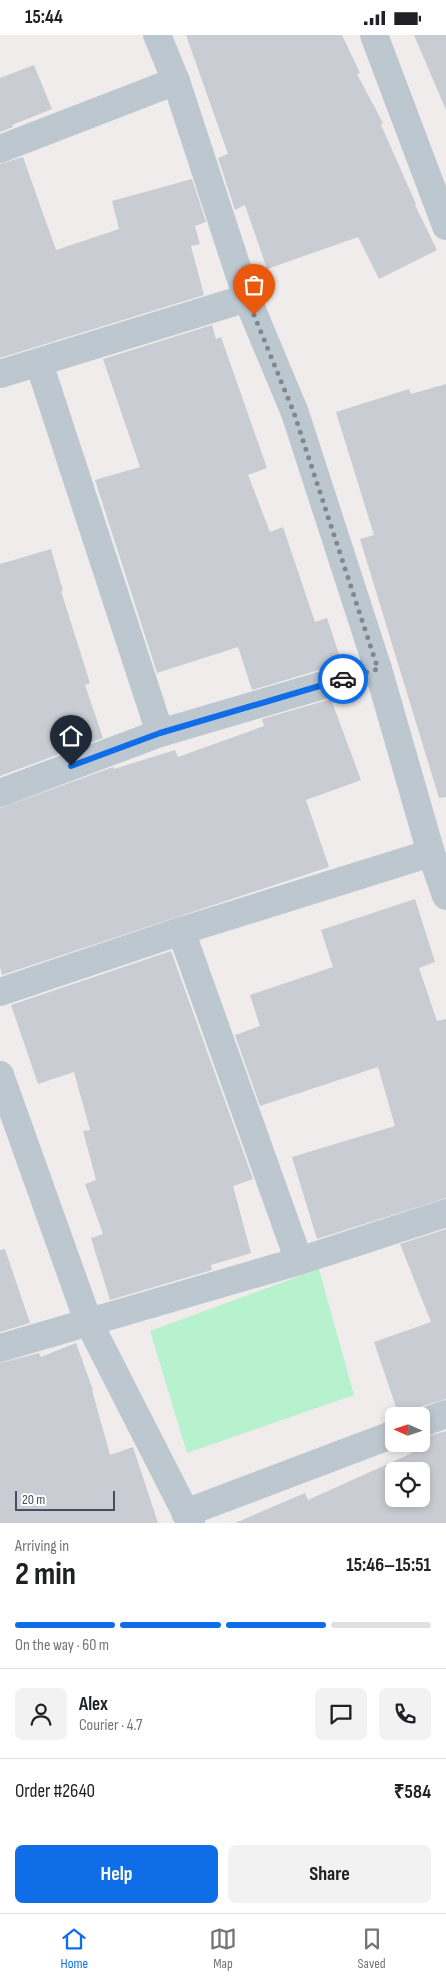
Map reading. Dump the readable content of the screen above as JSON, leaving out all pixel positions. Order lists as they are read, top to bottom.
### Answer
{
  "scale_bar": "20 m",
  "north": "left",
  "page": {
    "status": "15:44",
    "scale": "20 m",
    "heading": ["2 min", "Arriving in", "15:46–15:51"],
    "panel": [
      "Alex",
      "Courier · 4.7",
      "Order #2640",
      "₹584"
    ],
    "bar": "On the way · 60 m",
    "buttons": ["Help", "Share"],
    "tabs": ["Home", "Map", "Saved"]
  }
}
